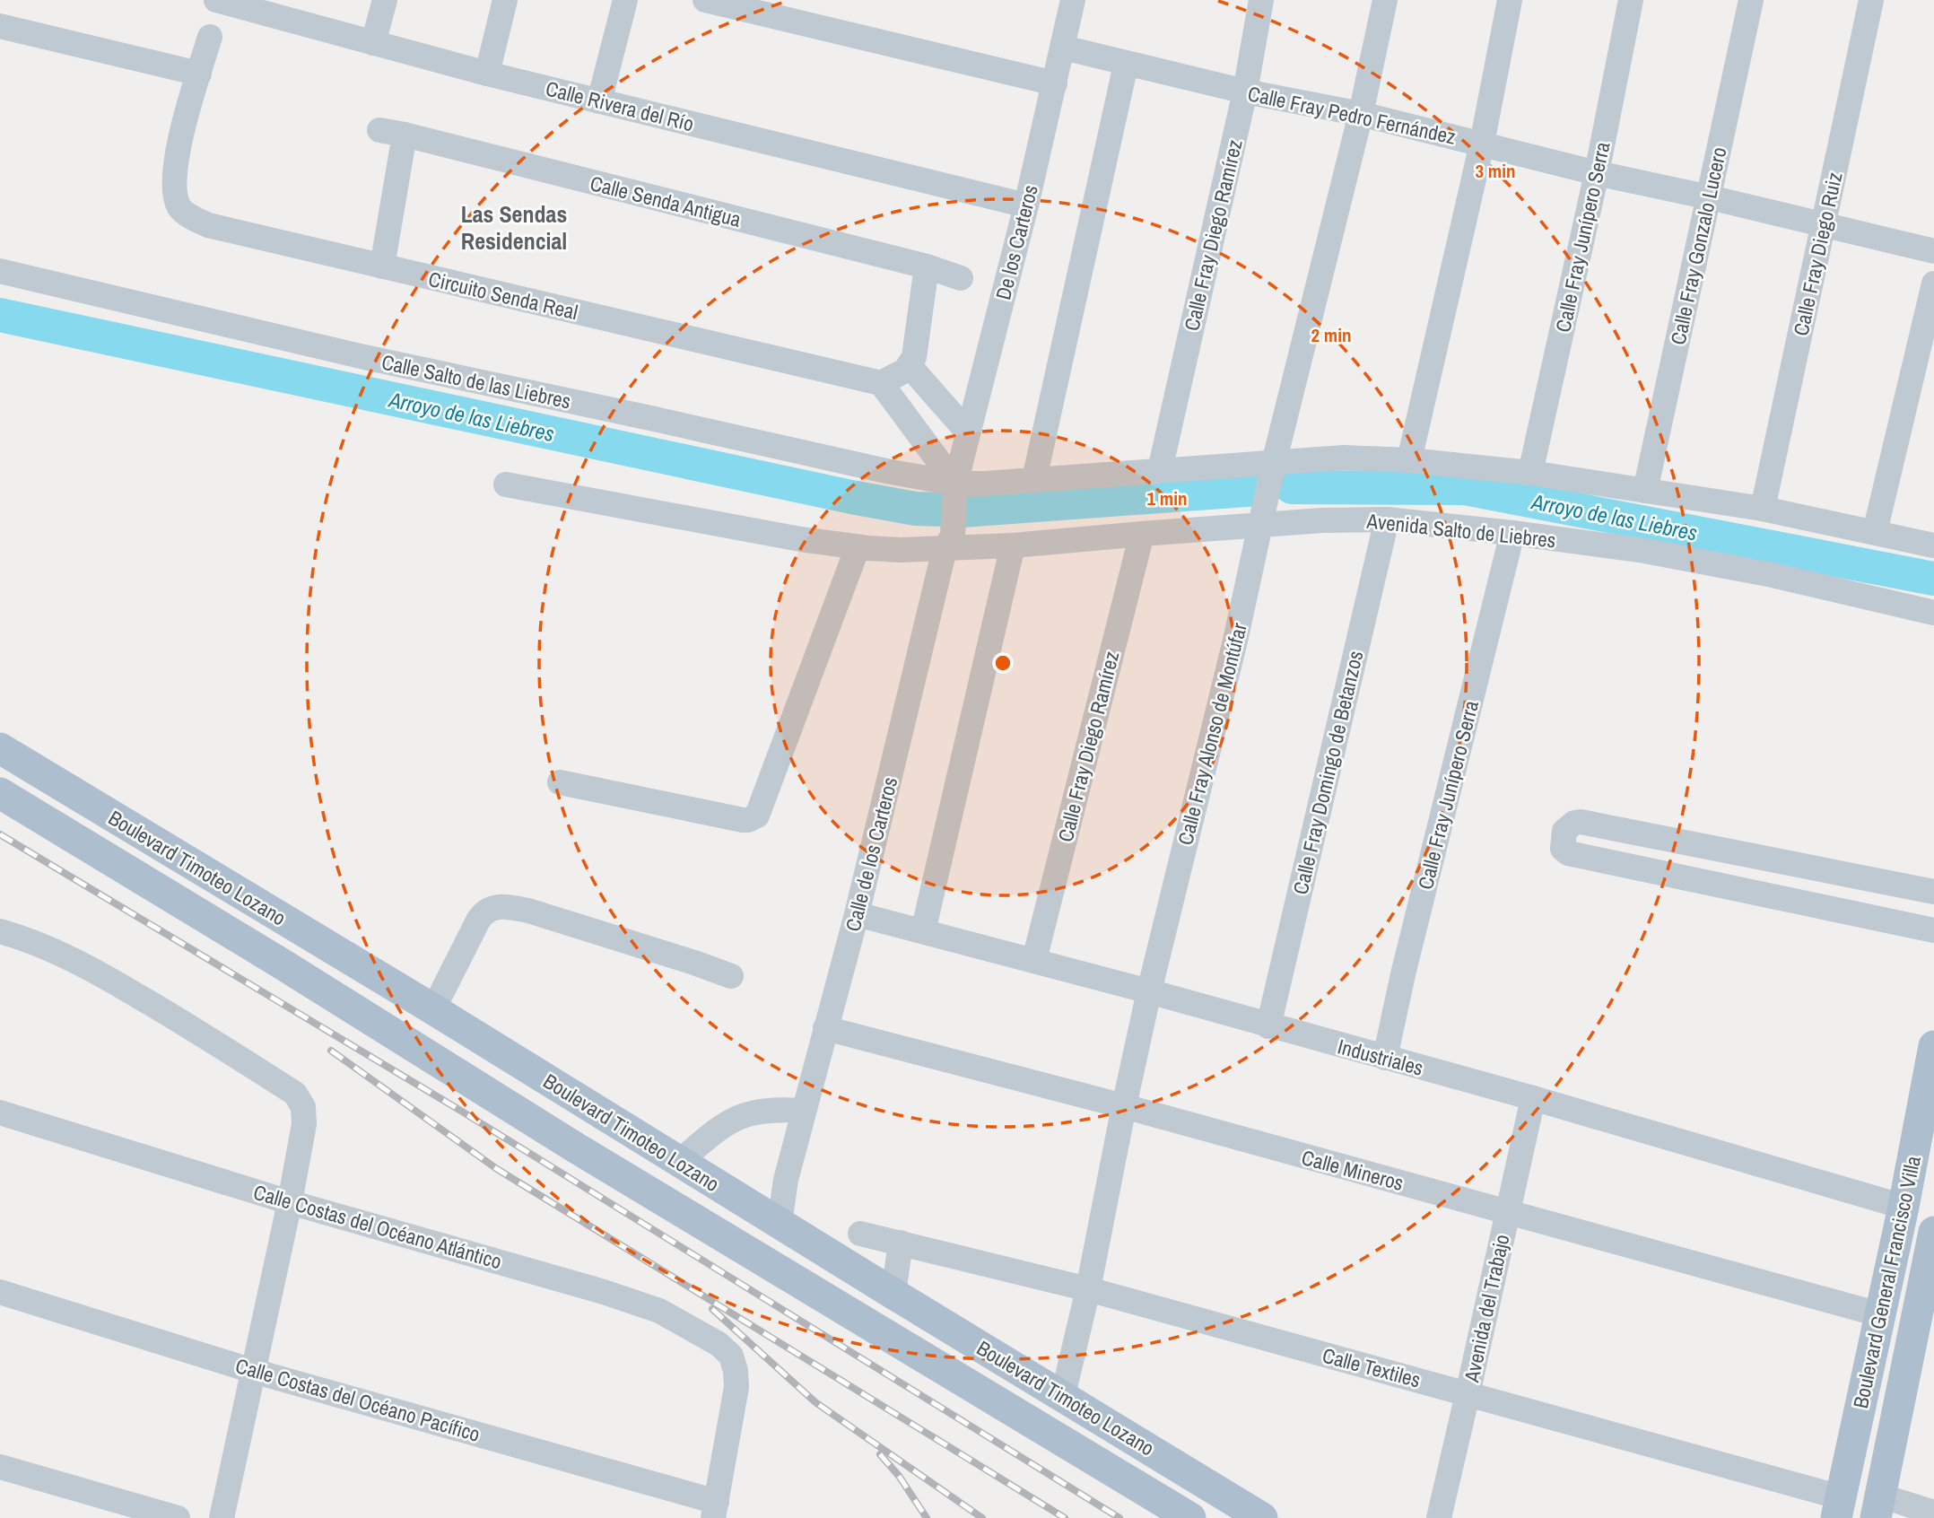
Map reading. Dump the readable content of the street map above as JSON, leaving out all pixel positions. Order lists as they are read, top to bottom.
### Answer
{
  "streets": {
    "main road": ["Boulevard Timoteo Lozano", "Boulevard General Francisco Villa"],
    "street": [
      "Calle Rivera del Río",
      "Calle Fray Pedro Fernández",
      "Calle Senda Antigua",
      "Calle Fray Diego Ramírez",
      "Calle Fray Junípero Serra",
      "De los Carteros",
      "Calle Fray Gonzalo Lucero",
      "Calle Fray Diego Ruiz",
      "Circuito Senda Real",
      "Calle Salto de las Liebres",
      "Avenida Salto de Liebres",
      "Calle Fray Alonso de Montúfar",
      "Calle Fray Domingo de Betanzos",
      "Calle de los Carteros",
      "Industriales",
      "Calle Mineros",
      "Calle Costas del Océano Atlántico",
      "Avenida del Trabajo",
      "Calle Textiles",
      "Calle Costas del Océano Pacífico"
    ]
  },
  "crossings": [
    ["Calle Rivera del Río", "De los Carteros"],
    ["Calle Fray Pedro Fernández", "Calle Fray Diego Ramírez"],
    ["Calle Fray Pedro Fernández", "Calle Fray Junípero Serra"],
    ["Calle Fray Pedro Fernández", "De los Carteros"],
    ["Calle Fray Pedro Fernández", "Calle Fray Gonzalo Lucero"],
    ["Calle Fray Pedro Fernández", "Calle Fray Diego Ruiz"],
    ["Calle Fray Pedro Fernández", "Calle Fray Alonso de Montúfar"],
    ["Calle Fray Diego Ramírez", "Avenida Salto de Liebres"],
    ["Calle Fray Diego Ramírez", "Industriales"],
    ["Calle Fray Junípero Serra", "Avenida Salto de Liebres"],
    ["Calle Fray Junípero Serra", "Industriales"],
    ["De los Carteros", "Calle Salto de las Liebres"],
    ["De los Carteros", "Calle de los Carteros"],
    ["Calle Salto de las Liebres", "Calle de los Carteros"],
    ["Avenida Salto de Liebres", "Calle Fray Alonso de Montúfar"],
    ["Avenida Salto de Liebres", "Calle Fray Domingo de Betanzos"],
    ["Avenida Salto de Liebres", "Calle de los Carteros"],
    ["Calle Fray Alonso de Montúfar", "Boulevard Timoteo Lozano"],
    ["Calle Fray Alonso de Montúfar", "Industriales"],
    ["Calle Fray Alonso de Montúfar", "Calle Mineros"],
    ["Calle Fray Alonso de Montúfar", "Calle Textiles"],
    ["Calle Fray Domingo de Betanzos", "Industriales"],
    ["Calle de los Carteros", "Boulevard Timoteo Lozano"],
    ["Calle de los Carteros", "Industriales"],
    ["Calle de los Carteros", "Calle Mineros"],
    ["Industriales", "Boulevard General Francisco Villa"],
    ["Industriales", "Avenida del Trabajo"],
    ["Calle Mineros", "Boulevard General Francisco Villa"],
    ["Calle Mineros", "Avenida del Trabajo"],
    ["Calle Costas del Océano Atlántico", "Calle Costas del Océano Pacífico"],
    ["Boulevard General Francisco Villa", "Calle Textiles"],
    ["Avenida del Trabajo", "Calle Textiles"]
  ],
  "districts": ["Las Sendas Residencial"],
  "water": ["Arroyo de las Liebres"],
  "rings": ["3 min", "2 min", "1 min"]
}
